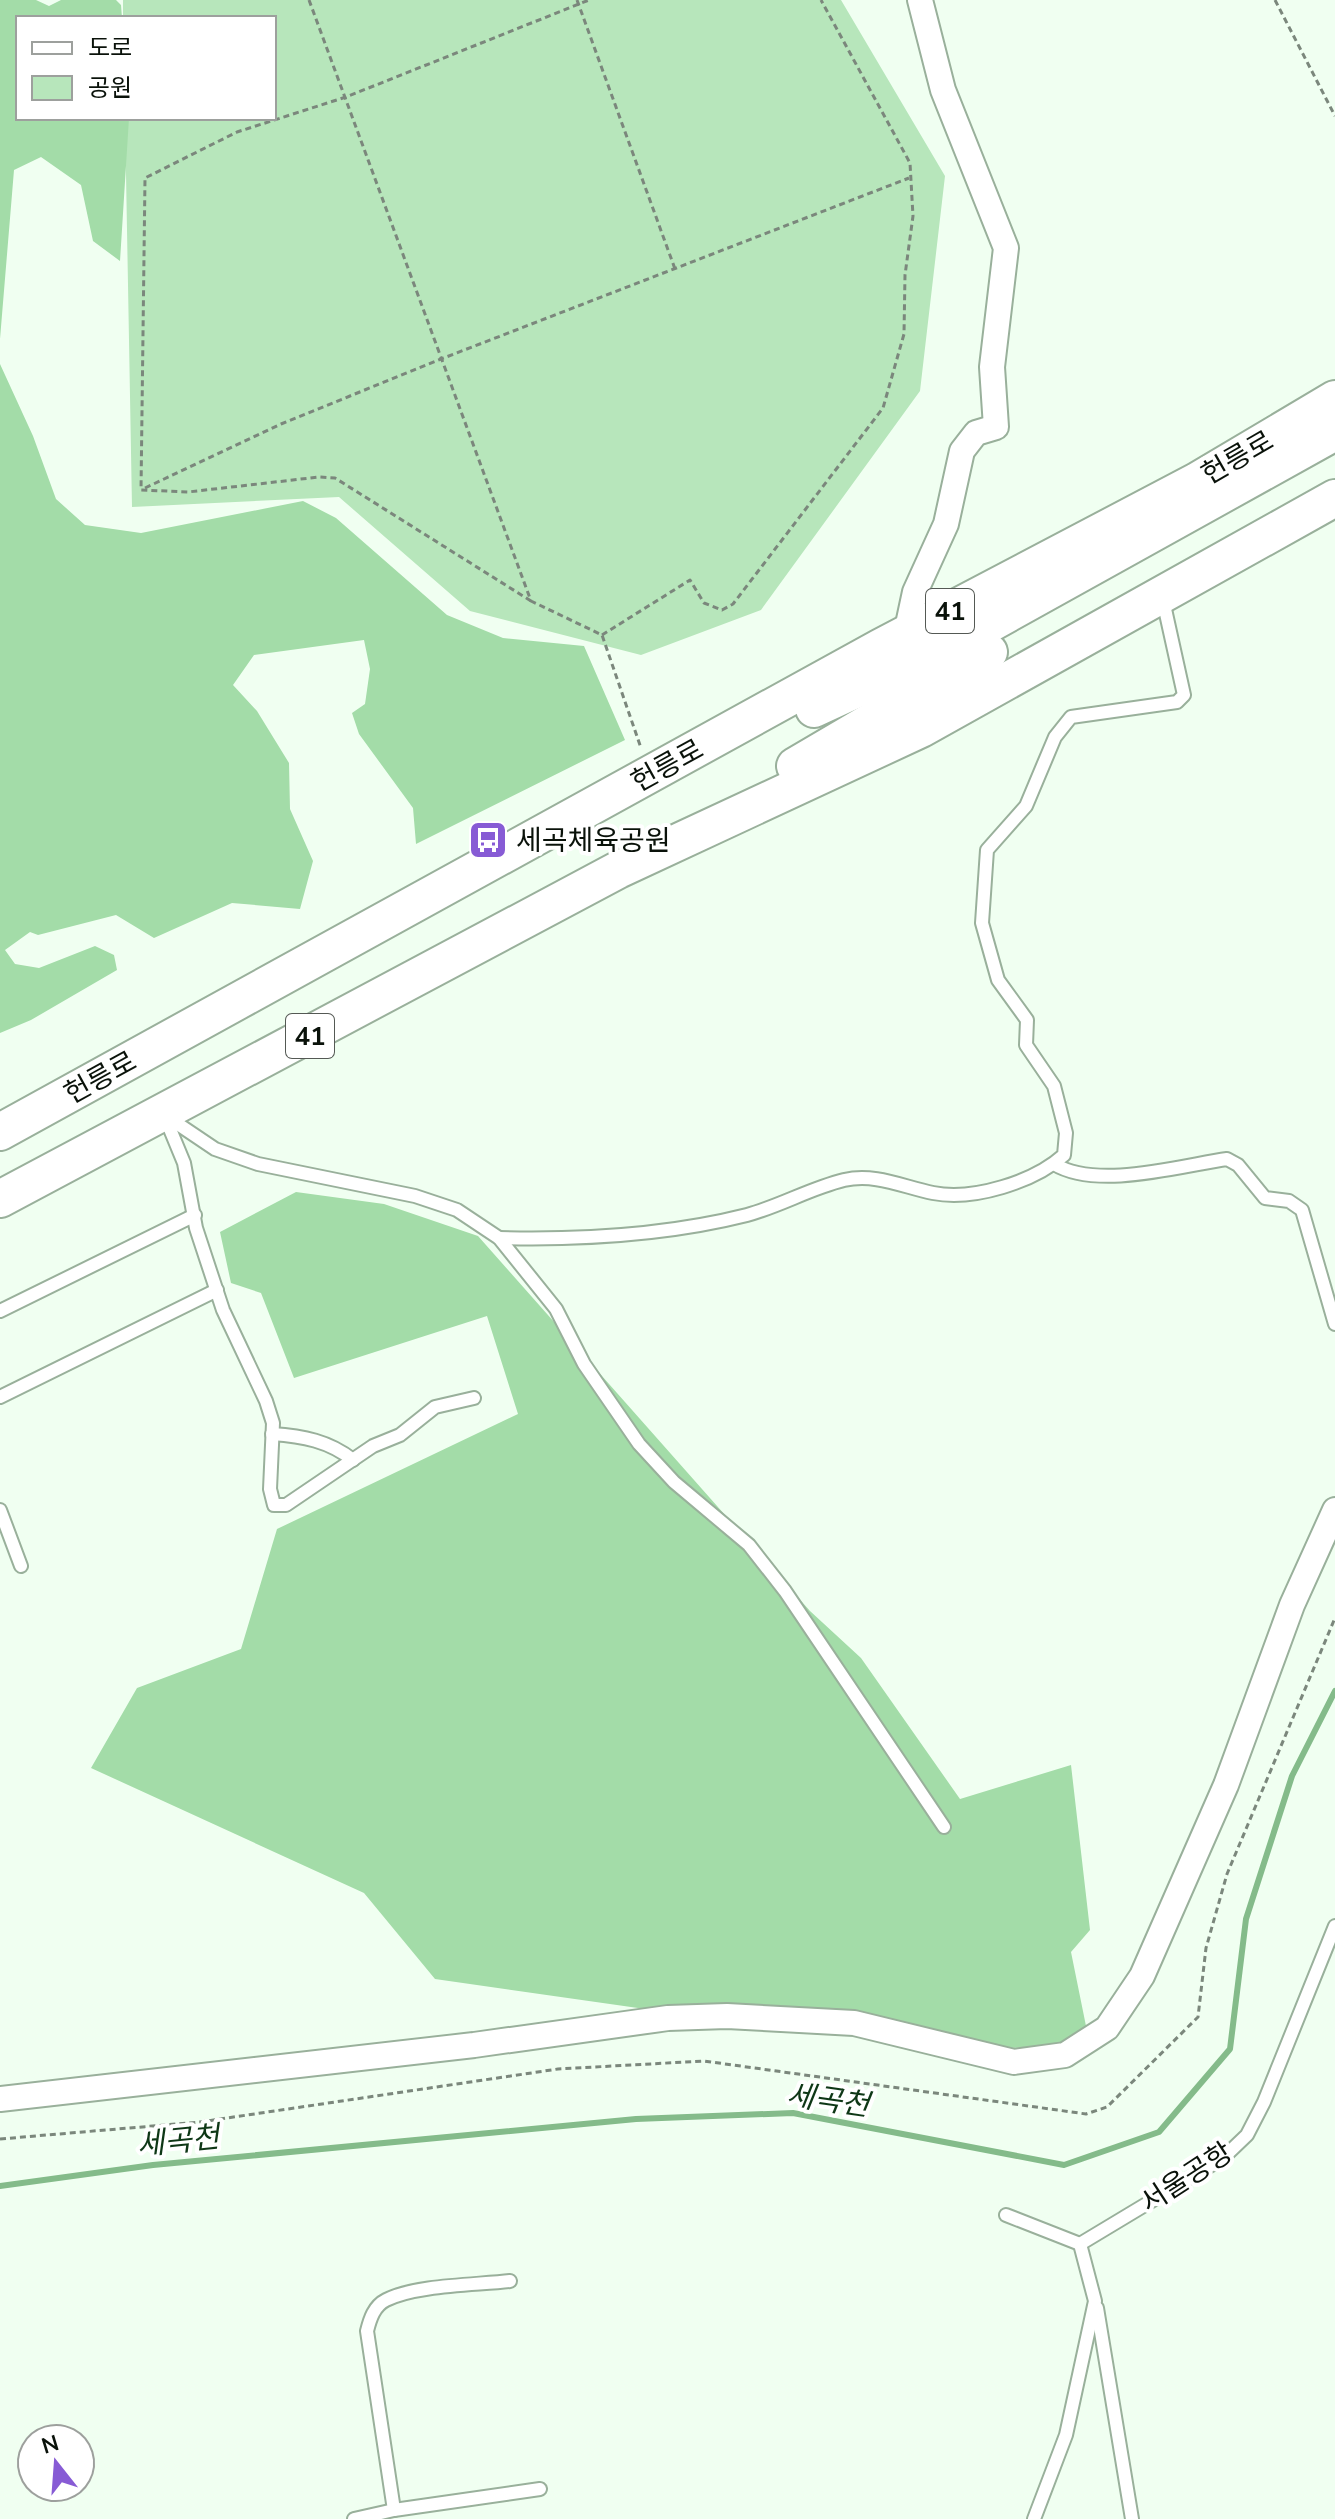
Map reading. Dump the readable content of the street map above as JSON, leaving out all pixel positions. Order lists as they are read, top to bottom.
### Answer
{
  "streets": {
    "main road": ["헌릉로", "41"],
    "lane": ["서울공항"]
  },
  "water": ["세곡천"],
  "places": {
    "bus stop": ["세곡체육공원"]
  },
  "legend": ["도로", "공원"],
  "north": "top"
}
